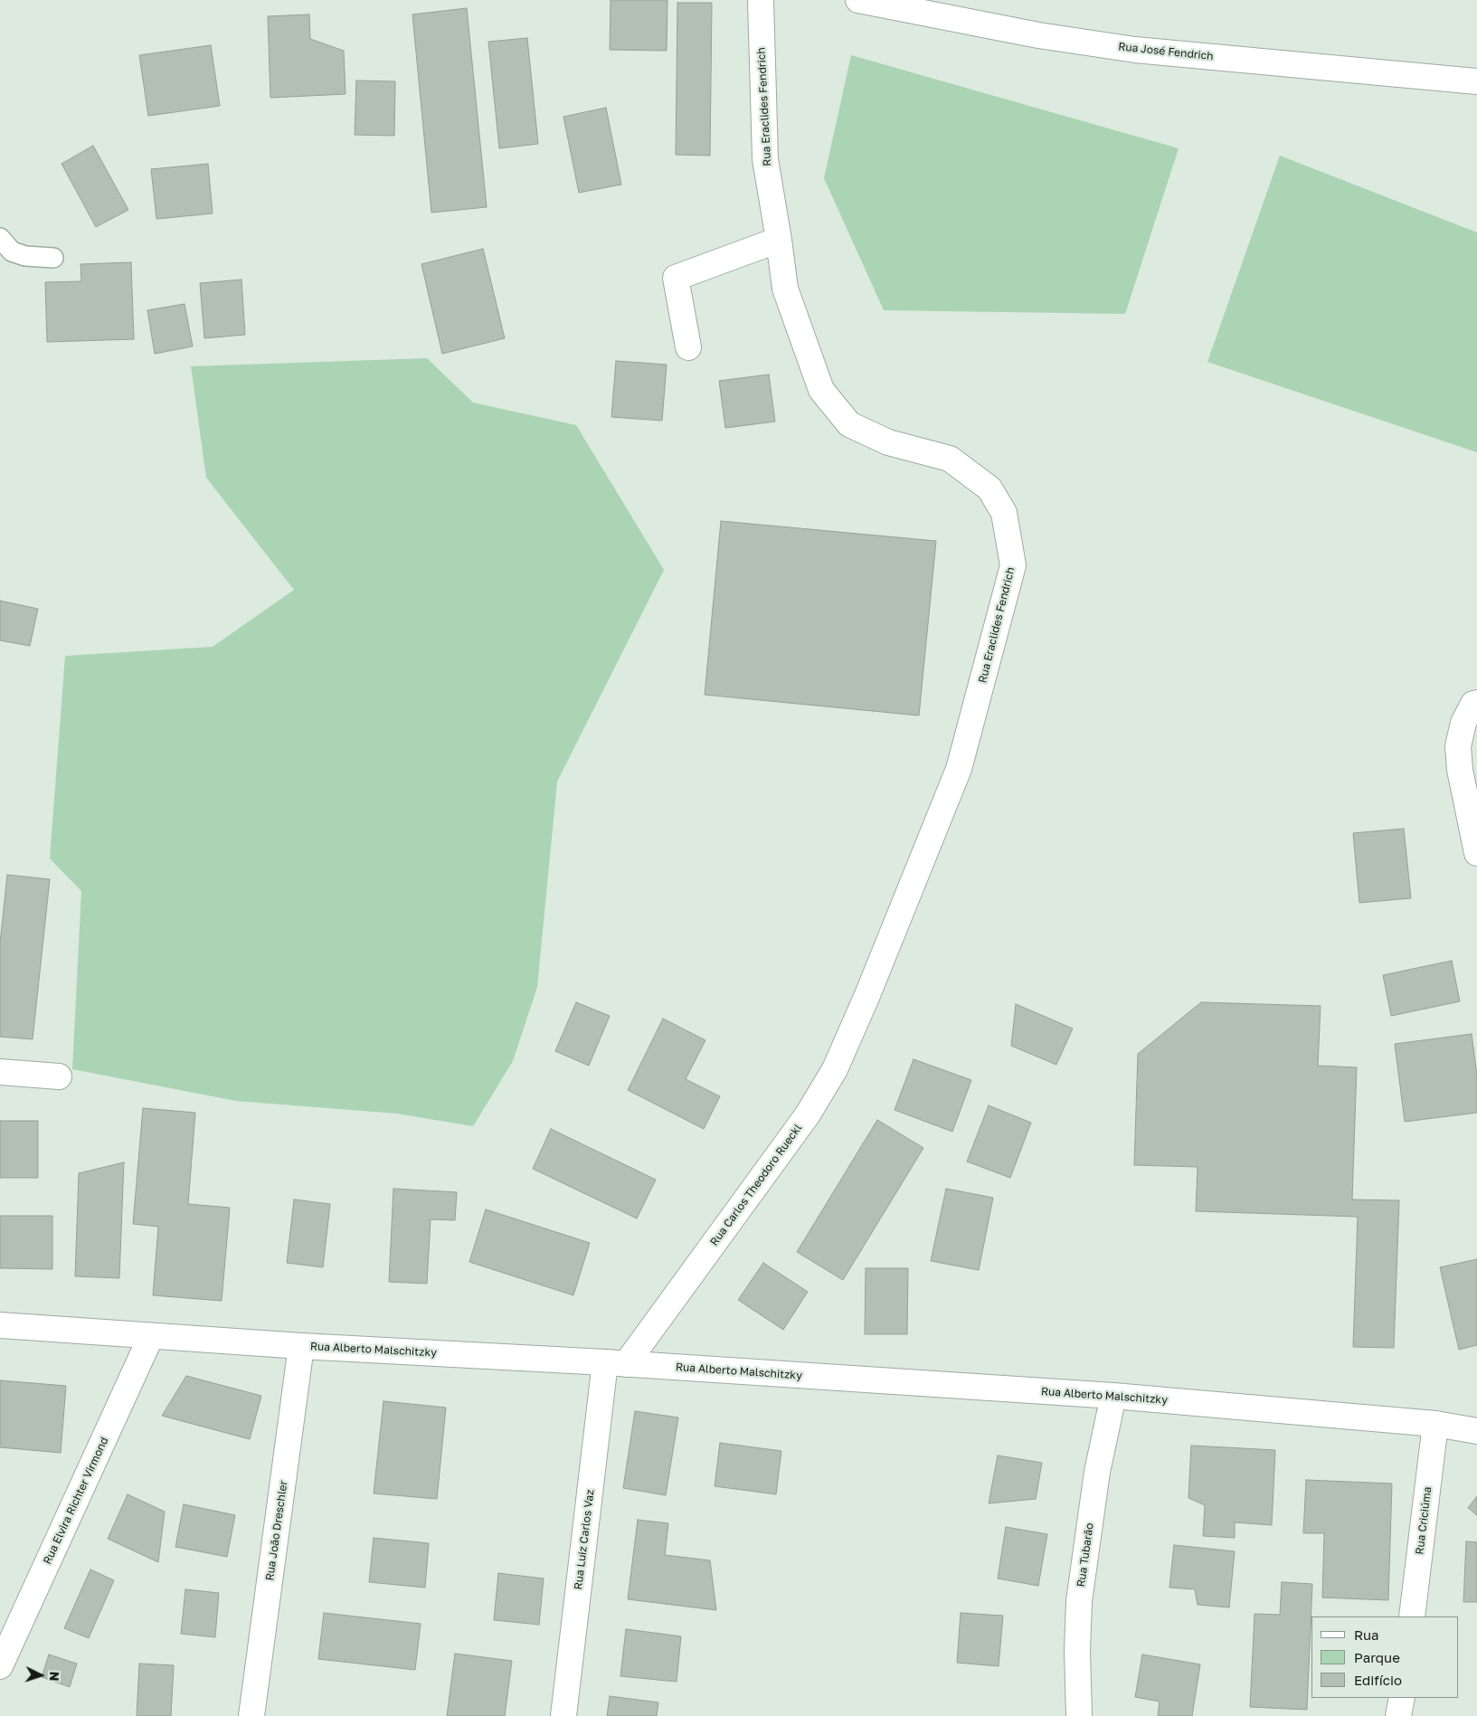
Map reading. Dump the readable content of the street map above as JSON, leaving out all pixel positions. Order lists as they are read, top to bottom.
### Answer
{
  "streets": {
    "street": [
      "Rua José Fendrich",
      "Rua Eraclides Fendrich",
      "Rua Carlos Theodoro Rueckl",
      "Rua Alberto Malschitzky",
      "Rua Elvira Richter Virmond",
      "Rua Criciúma",
      "Rua João Dreschler",
      "Rua Luiz Carlos Vaz",
      "Rua Tubarão"
    ]
  },
  "crossings": [
    ["Rua Eraclides Fendrich", "Rua Carlos Theodoro Rueckl"],
    ["Rua Carlos Theodoro Rueckl", "Rua Alberto Malschitzky"],
    ["Rua Carlos Theodoro Rueckl", "Rua Luiz Carlos Vaz"],
    ["Rua Alberto Malschitzky", "Rua Elvira Richter Virmond"],
    ["Rua Alberto Malschitzky", "Rua Criciúma"],
    ["Rua Alberto Malschitzky", "Rua João Dreschler"],
    ["Rua Alberto Malschitzky", "Rua Luiz Carlos Vaz"],
    ["Rua Alberto Malschitzky", "Rua Tubarão"]
  ],
  "legend": ["Rua", "Parque", "Edifício"],
  "north": "right"
}
